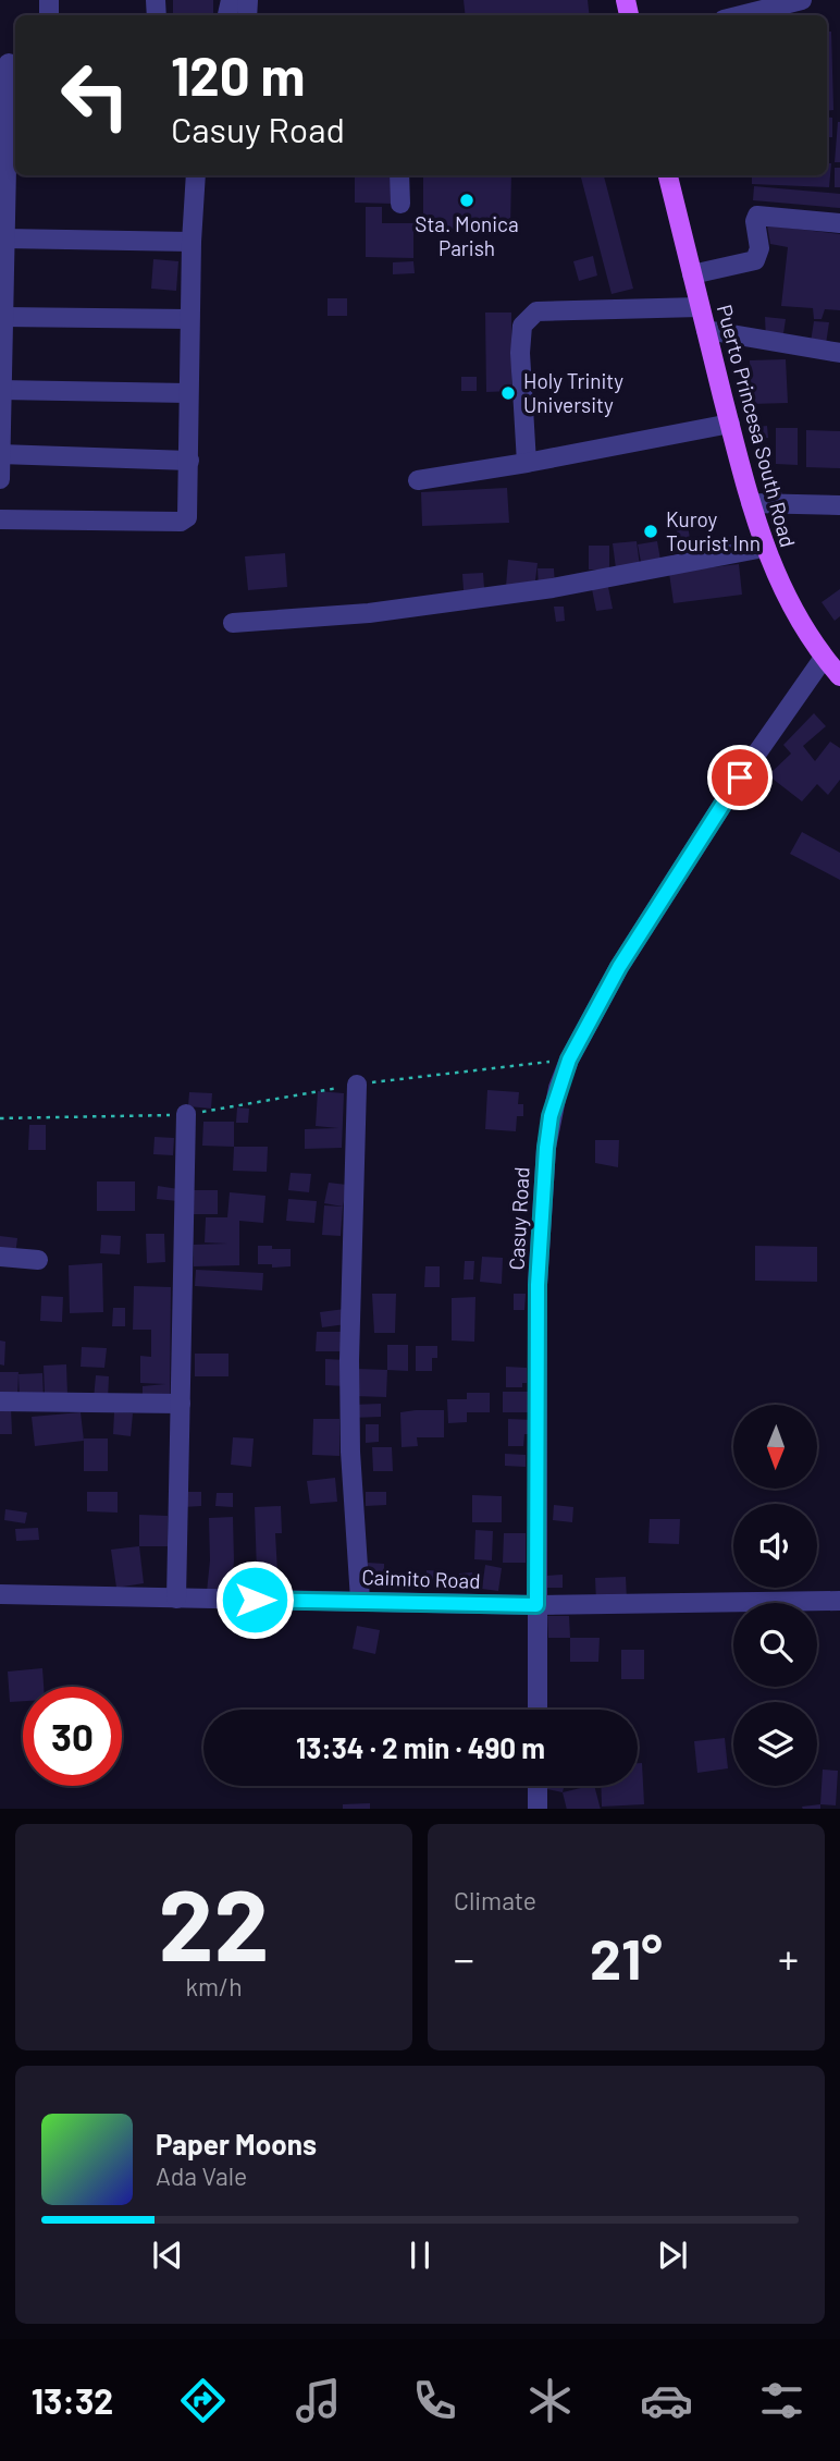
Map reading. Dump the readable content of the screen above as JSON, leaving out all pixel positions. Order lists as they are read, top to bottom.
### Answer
{
  "streets": {
    "main road": ["Puerto Princesa South Road"],
    "street": ["Casuy Road", "Caimito Road"]
  },
  "crossings": [
    ["Puerto Princesa South Road", "Casuy Road"],
    ["Casuy Road", "Caimito Road"]
  ],
  "places": ["Sta. Monica Parish", "Holy Trinity University", "Kuroy Tourist Inn"],
  "north": "bottom",
  "page": {
    "turn": ["120 m", "Casuy Road"],
    "limit": "30",
    "trip": "13:34 · 2 min · 490 m",
    "tile": [
      ["22", "km/h"],
      "Climate"
    ],
    "heat": ["−", "21°", "+"],
    "song": ["Paper Moons", "Ada Vale"],
    "tabs": "13:32"
  }
}
